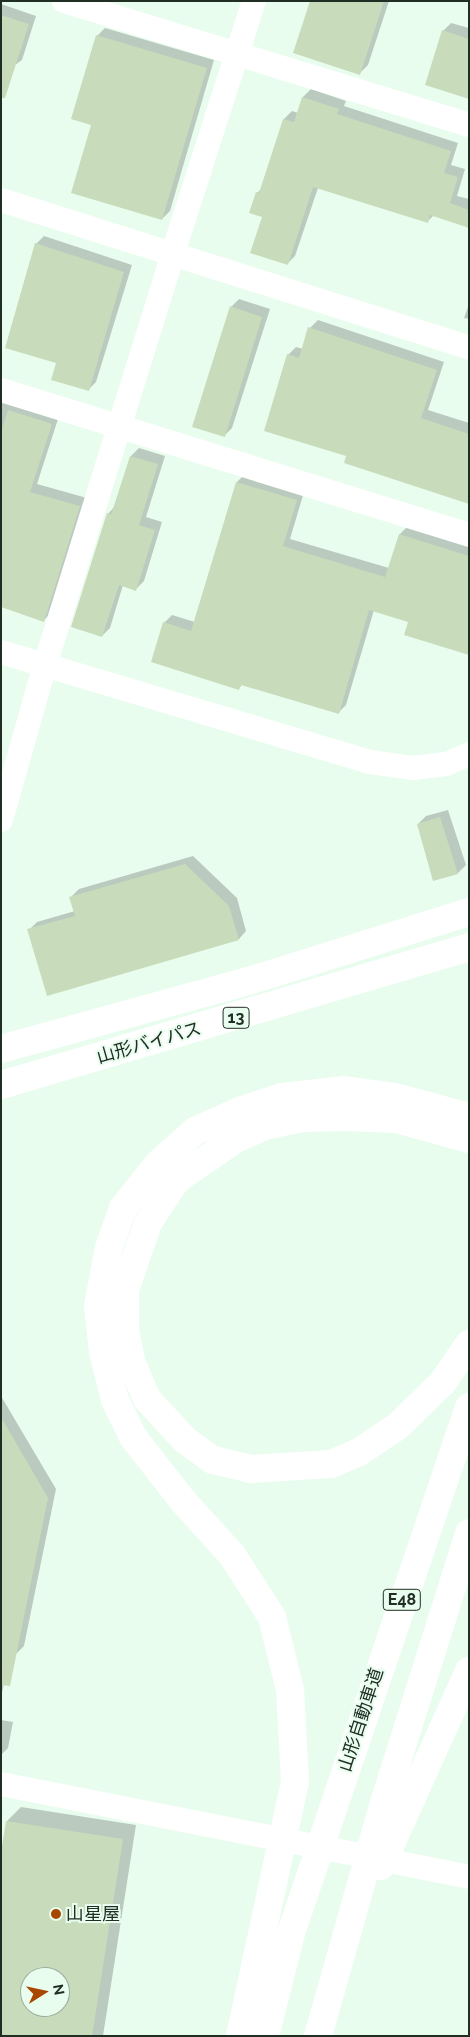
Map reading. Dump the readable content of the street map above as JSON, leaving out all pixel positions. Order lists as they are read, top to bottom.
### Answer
{
  "streets": {
    "highway": [
      "13",
      "山形バイパス",
      "E48",
      "山形自動車道"
    ]
  },
  "places": ["山星屋"],
  "north": "right"
}
